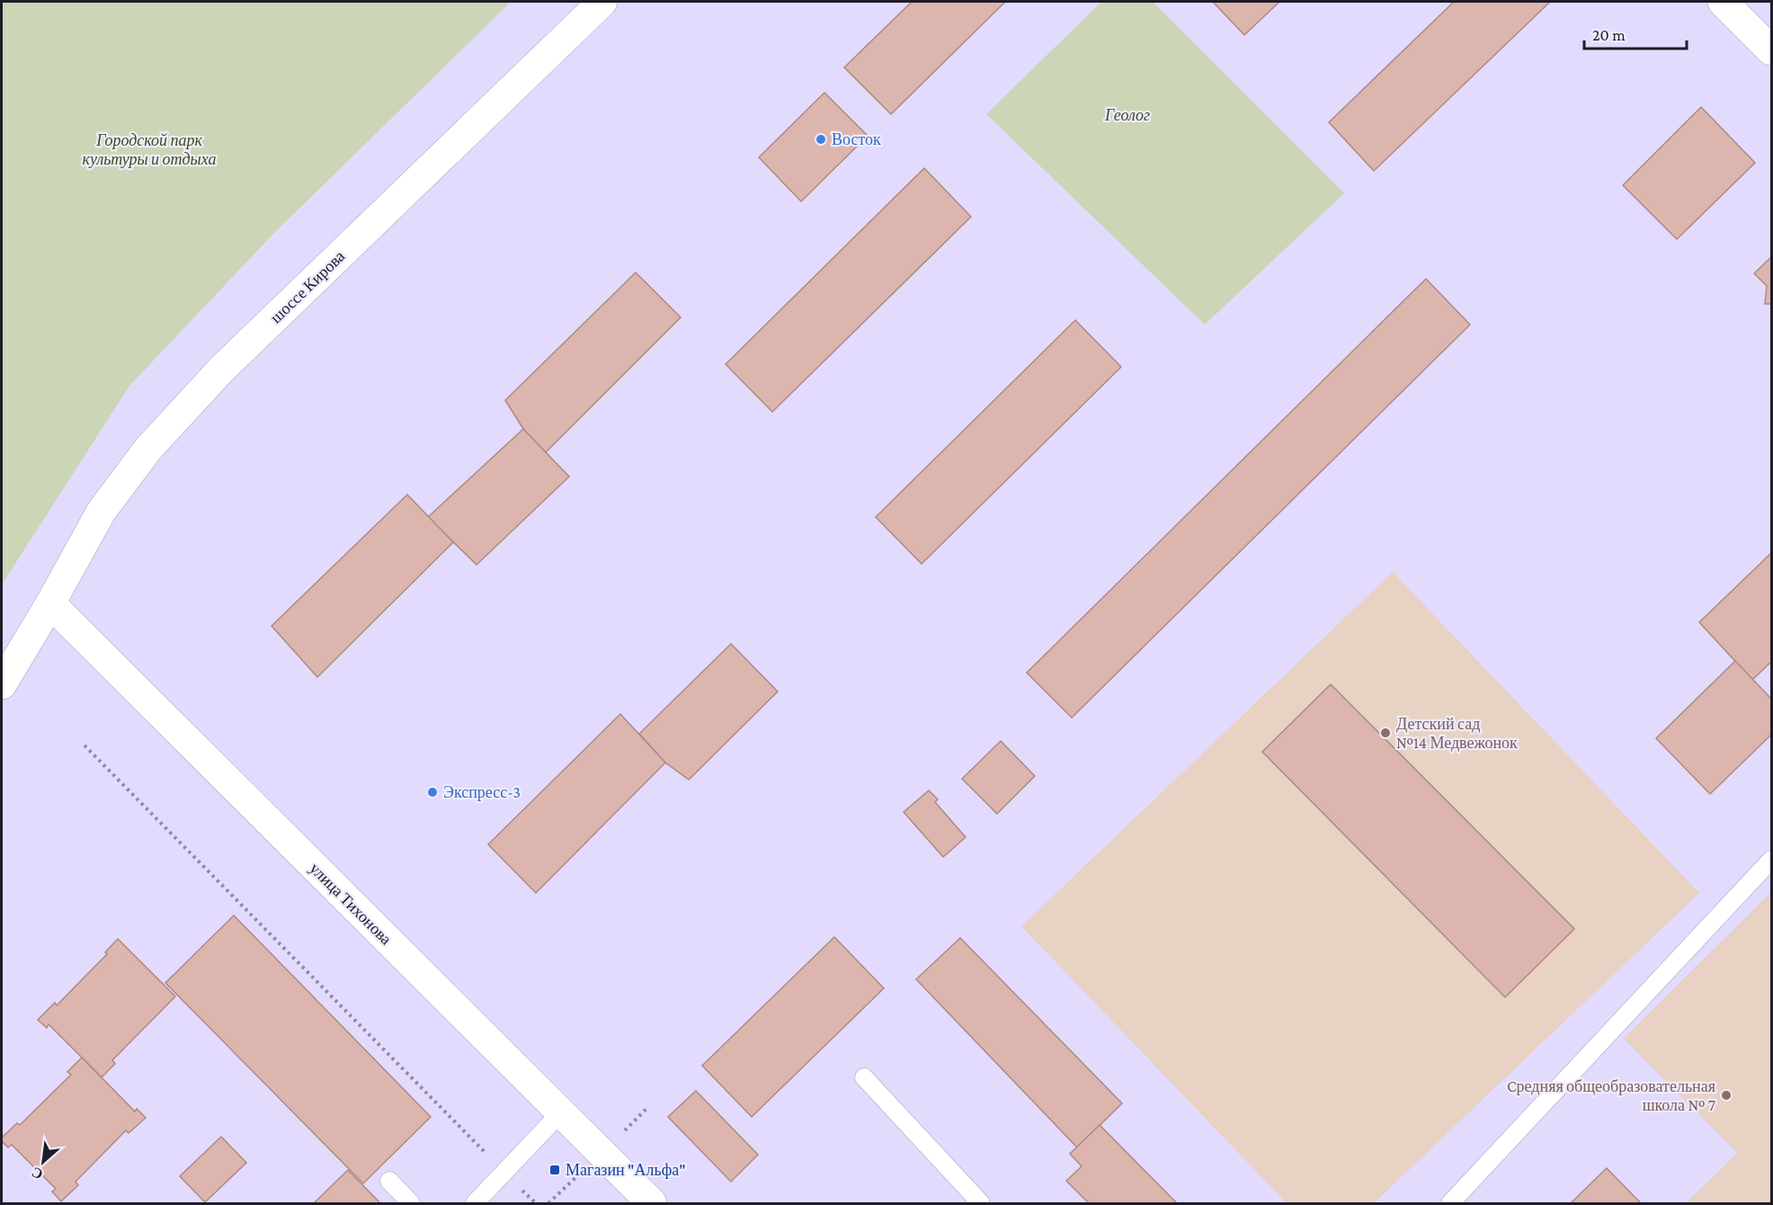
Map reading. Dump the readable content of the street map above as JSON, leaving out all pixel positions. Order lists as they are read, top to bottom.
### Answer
{
  "streets": {
    "main road": ["шоссе Кирова", "улица Тихонова"]
  },
  "crossings": [
    ["шоссе Кирова", "улица Тихонова"]
  ],
  "parks": ["Геолог", "Городской парк культуры и отдыха"],
  "places": {
    "other": [
      "Восток",
      "Детский сад №14 Медвежонок",
      "Экспресс-3",
      "Cредняя общеобразовательная школа № 7"
    ],
    "transit": ["Магазин \"Альфа\""]
  },
  "scale_bar": "20 m",
  "north": "bottom left"
}
